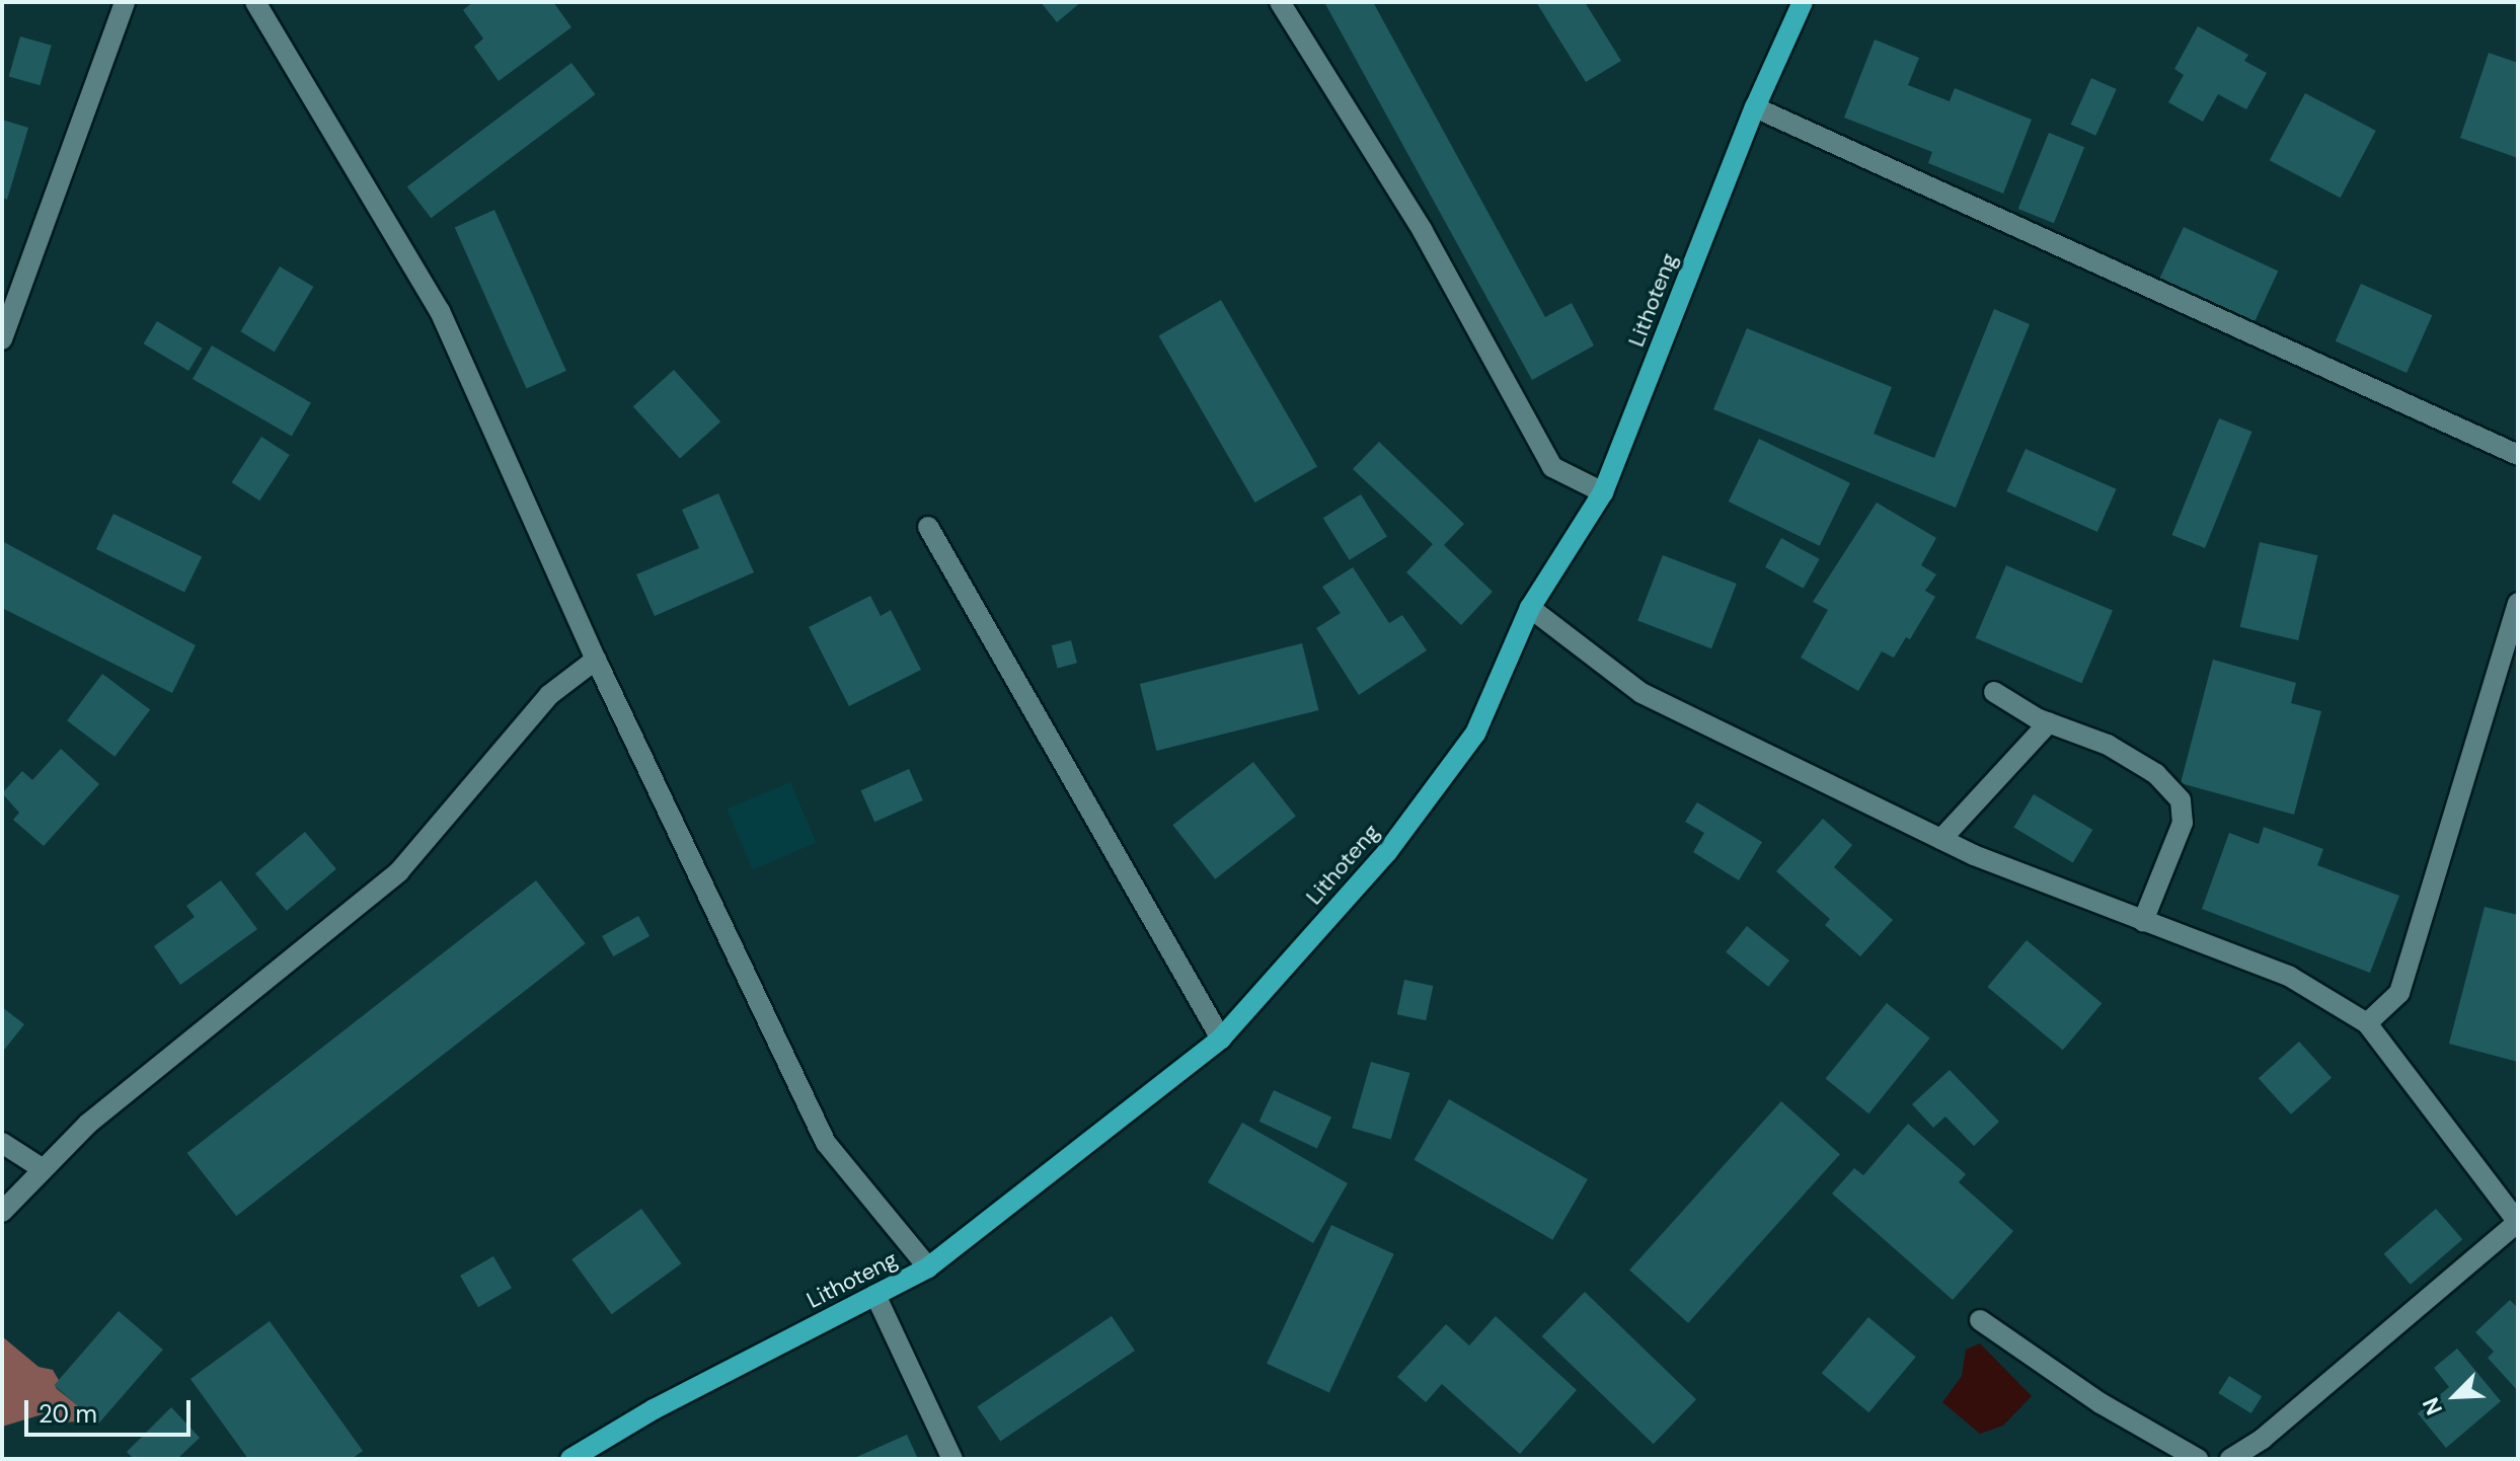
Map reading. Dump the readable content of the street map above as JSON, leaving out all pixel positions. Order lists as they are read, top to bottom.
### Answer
{
  "streets": {
    "main road": ["Lithoteng"]
  },
  "scale_bar": "20 m",
  "north": "bottom left"
}
